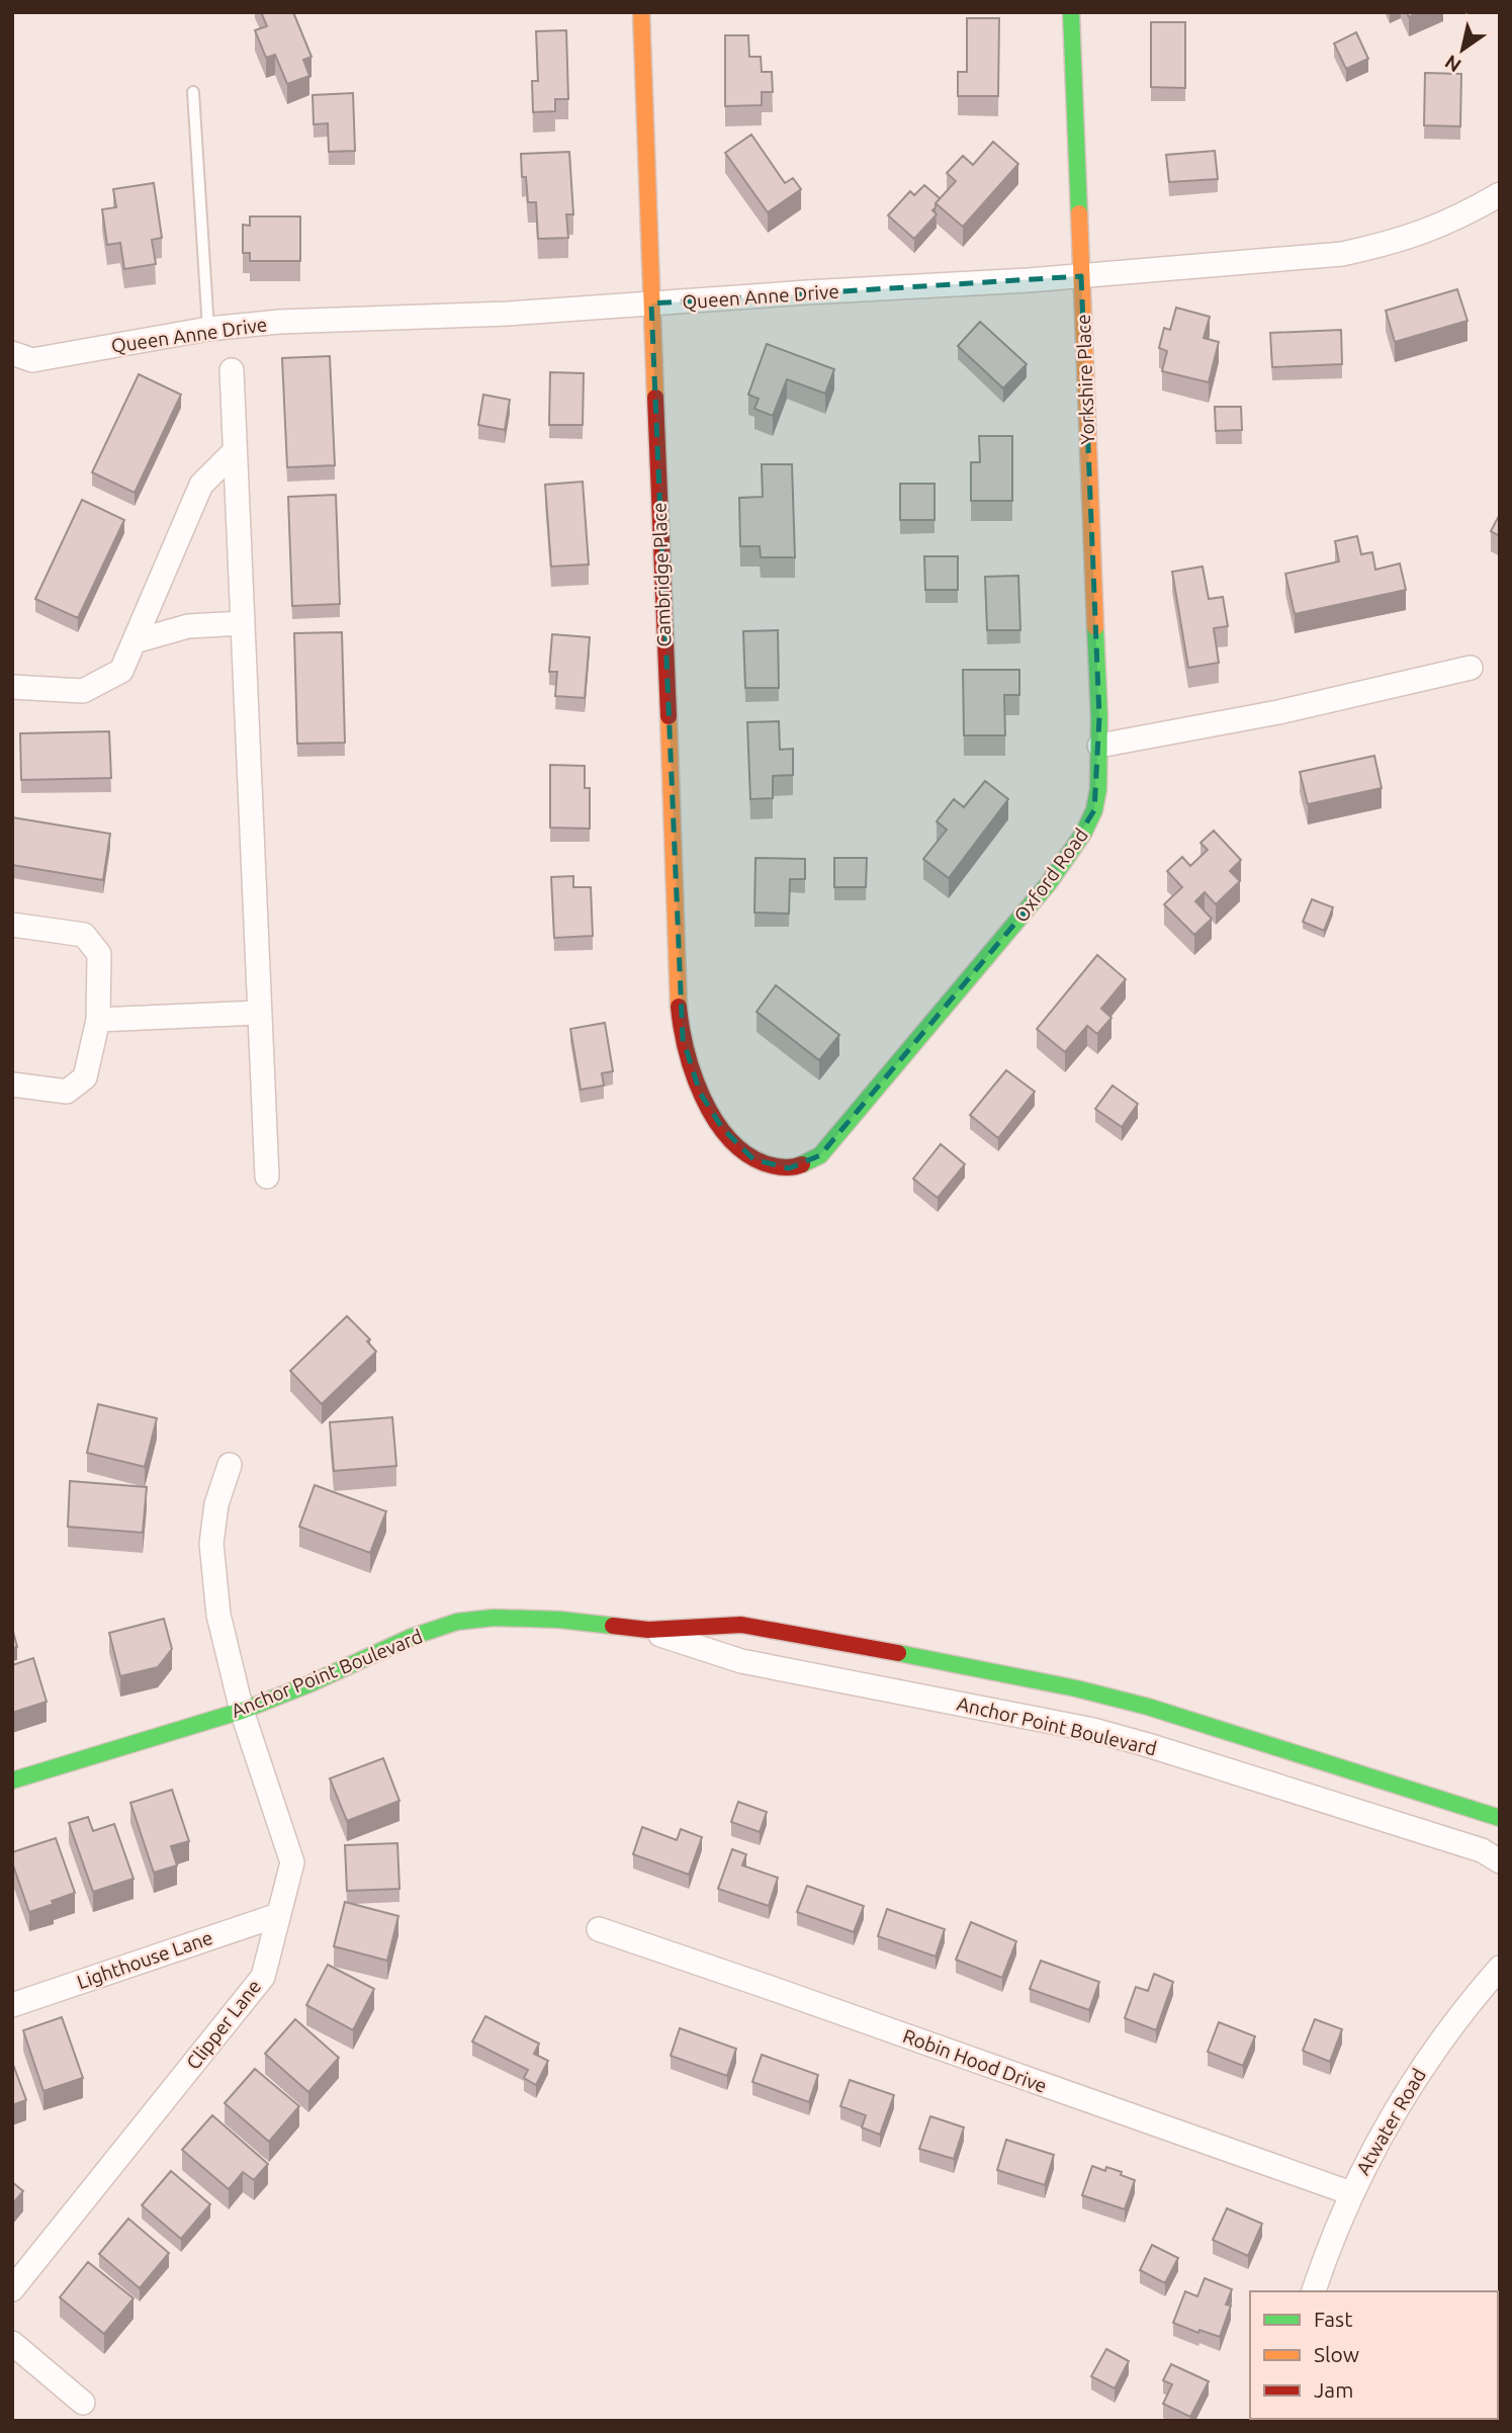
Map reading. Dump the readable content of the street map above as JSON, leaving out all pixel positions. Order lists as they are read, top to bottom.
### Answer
{
  "streets": {
    "street": [
      "Queen Anne Drive",
      "Yorkshire Place",
      "Cambridge Place",
      "Oxford Road",
      "Anchor Point Boulevard",
      "Lighthouse Lane",
      "Clipper Lane",
      "Robin Hood Drive",
      "Atwater Road"
    ]
  },
  "crossings": [
    ["Queen Anne Drive", "Yorkshire Place"],
    ["Queen Anne Drive", "Cambridge Place"],
    ["Yorkshire Place", "Oxford Road"],
    ["Cambridge Place", "Oxford Road"],
    ["Anchor Point Boulevard", "Clipper Lane"],
    ["Lighthouse Lane", "Clipper Lane"],
    ["Robin Hood Drive", "Atwater Road"]
  ],
  "legend": ["Fast", "Slow", "Jam"],
  "north": "bottom left"
}
